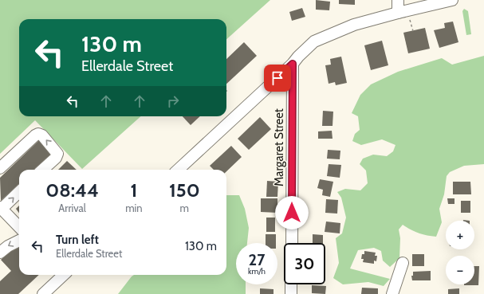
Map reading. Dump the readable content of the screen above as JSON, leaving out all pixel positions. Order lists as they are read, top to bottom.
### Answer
{
  "streets": {
    "street": ["Margaret Street"]
  },
  "page": {
    "turn": ["130 m", "Ellerdale Street"],
    "eta": [
      "08:44",
      "Arrival",
      "1",
      "min",
      "150",
      "m"
    ],
    "map_buttons": ["+", "−"],
    "list": [
      {
        "name": "Turn left",
        "note": "Ellerdale Street",
        "value": "130 m"
      }
    ],
    "speed": "27 km/h",
    "limit": "30"
  }
}
